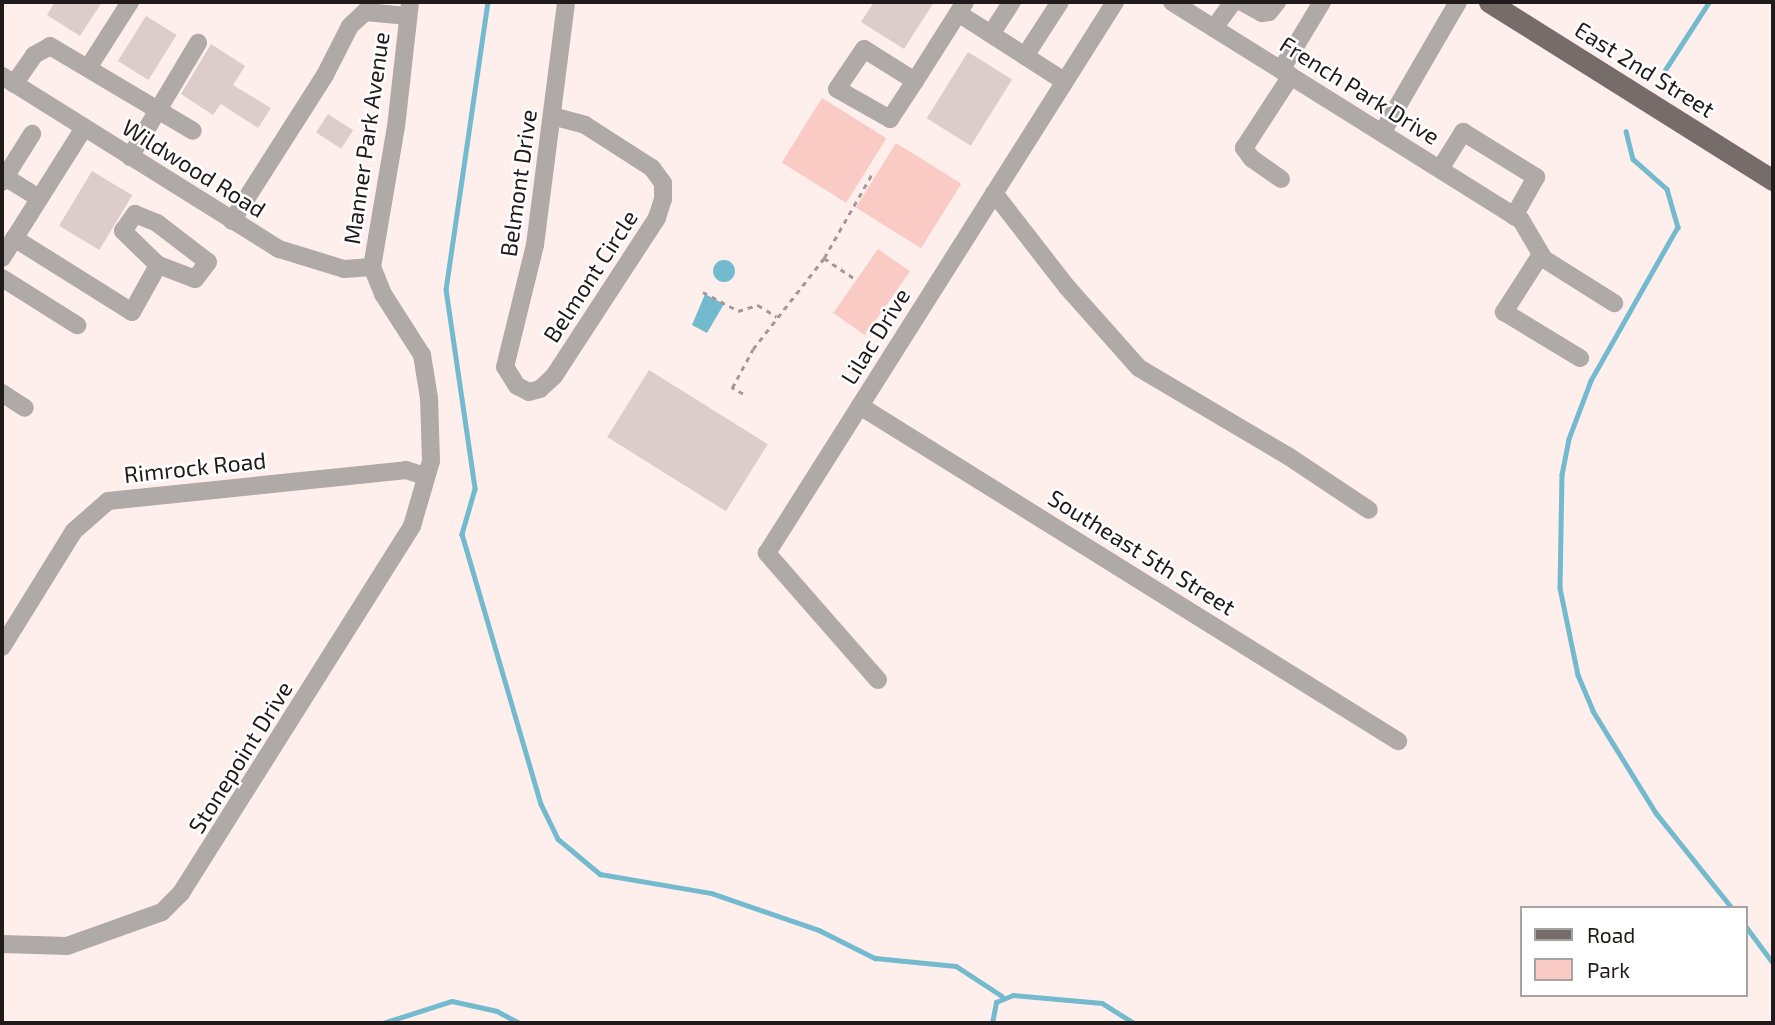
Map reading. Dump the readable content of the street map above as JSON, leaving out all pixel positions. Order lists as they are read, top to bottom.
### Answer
{
  "streets": {
    "main road": ["East 2nd Street"],
    "street": [
      "French Park Drive",
      "Manner Park Avenue",
      "Wildwood Road",
      "Belmont Drive",
      "Belmont Circle",
      "Lilac Drive",
      "Rimrock Road",
      "Southeast 5th Street",
      "Stonepoint Drive"
    ]
  },
  "crossings": [
    ["Manner Park Avenue", "Wildwood Road"],
    ["Manner Park Avenue", "Rimrock Road"],
    ["Manner Park Avenue", "Stonepoint Drive"],
    ["Belmont Drive", "Belmont Circle"],
    ["Lilac Drive", "Southeast 5th Street"],
    ["Rimrock Road", "Stonepoint Drive"]
  ],
  "legend": ["Road", "Park"]
}
